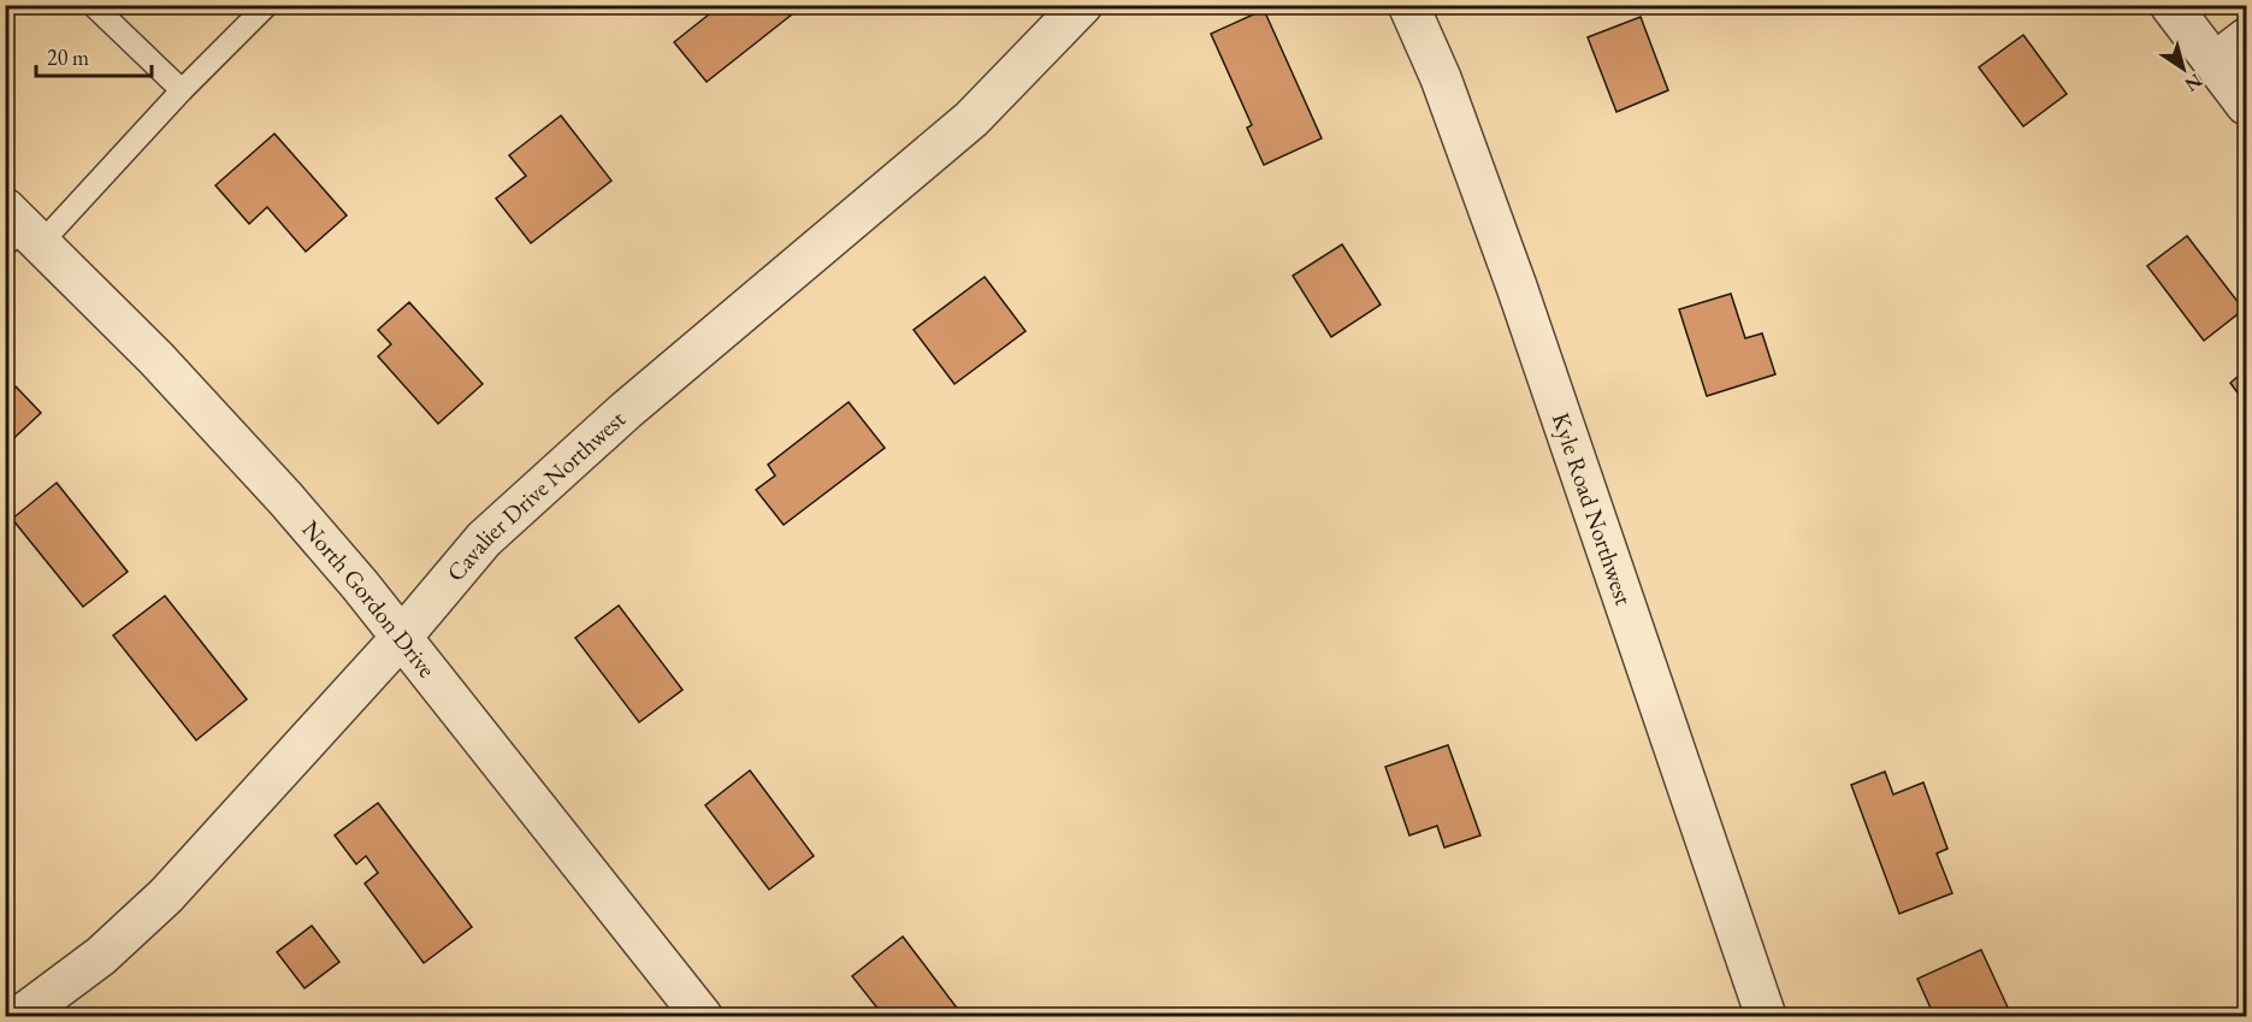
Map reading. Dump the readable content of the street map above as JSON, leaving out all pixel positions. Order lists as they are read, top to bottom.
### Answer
{
  "streets": {
    "street": ["Cavalier Drive Northwest", "Kyle Road Northwest", "North Gordon Drive"]
  },
  "crossings": [
    ["Cavalier Drive Northwest", "North Gordon Drive"]
  ],
  "scale_bar": "20 m",
  "north": "bottom right"
}
